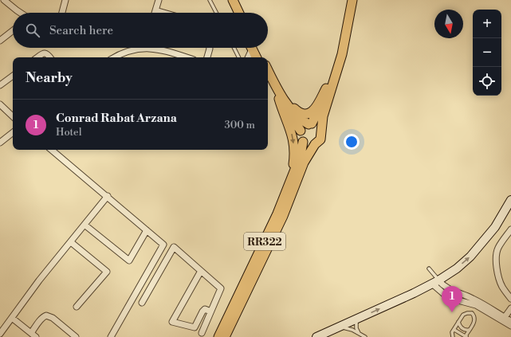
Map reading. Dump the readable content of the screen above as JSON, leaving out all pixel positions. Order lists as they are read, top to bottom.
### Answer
{
  "streets": {
    "main road": ["RR322"]
  },
  "north": "bottom",
  "page": {
    "map_buttons": ["+", "−"],
    "search": "Search here",
    "heading": "Nearby",
    "list": [
      {
        "mark": "1",
        "name": "Conrad Rabat Arzana",
        "note": "Hotel",
        "value": "300 m"
      }
    ],
    "pins": "1"
  }
}
